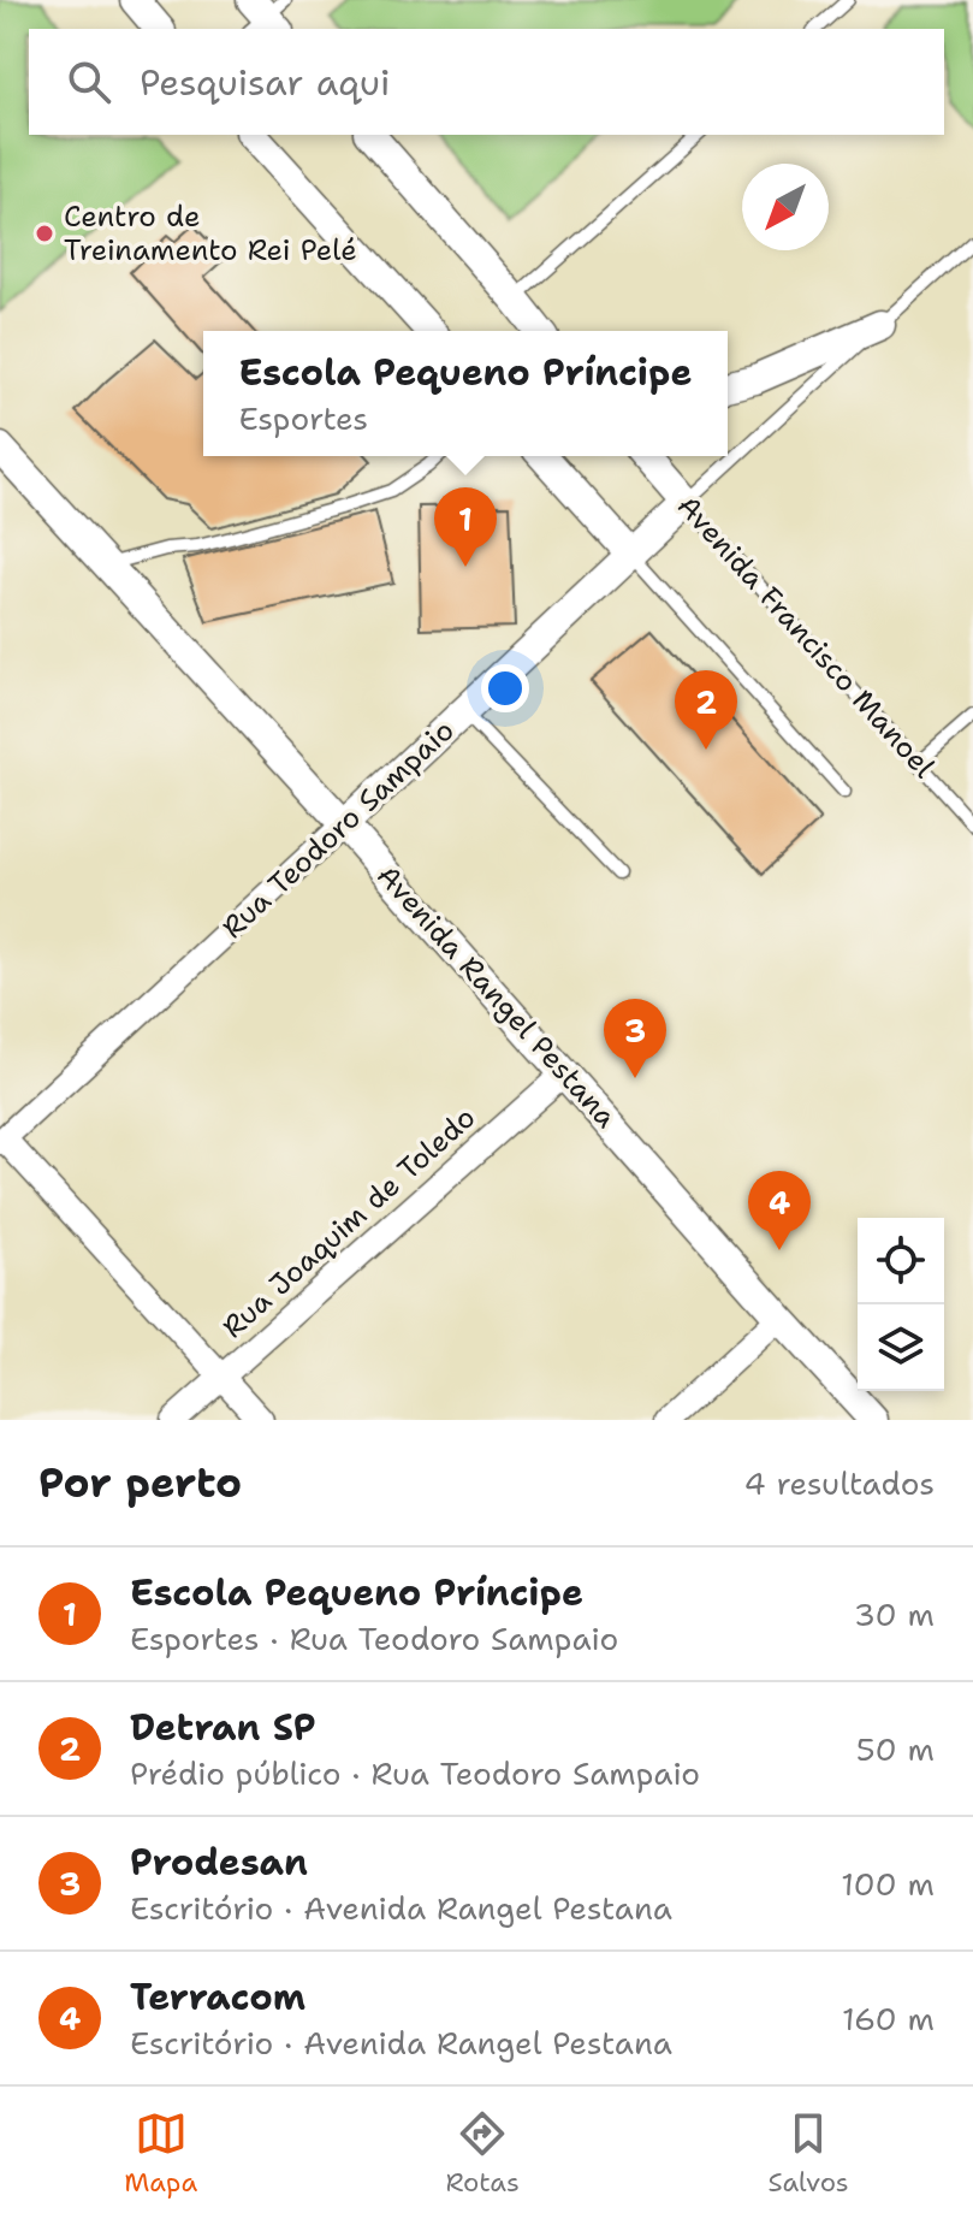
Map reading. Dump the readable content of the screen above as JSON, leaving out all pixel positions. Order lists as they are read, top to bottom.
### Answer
{
  "streets": {
    "street": [
      "Avenida Francisco Manoel",
      "Rua Teodoro Sampaio",
      "Avenida Rangel Pestana",
      "Rua Joaquim de Toledo"
    ]
  },
  "crossings": [
    ["Avenida Francisco Manoel", "Rua Teodoro Sampaio"],
    ["Rua Teodoro Sampaio", "Avenida Rangel Pestana"],
    ["Avenida Rangel Pestana", "Rua Joaquim de Toledo"]
  ],
  "places": ["Centro de Treinamento Rei Pelé"],
  "north": "bottom left",
  "page": {
    "search": "Pesquisar aqui",
    "popup": ["Escola Pequeno Príncipe", "Esportes"],
    "pins": [
      "1",
      "2",
      "3",
      "4"
    ],
    "heading": ["Por perto", "4 resultados"],
    "list": [
      {
        "mark": "1",
        "name": "Escola Pequeno Príncipe",
        "note": "Esportes · Rua Teodoro Sampaio",
        "value": "30 m"
      },
      {
        "mark": "2",
        "name": "Detran SP",
        "note": "Prédio público · Rua Teodoro Sampaio",
        "value": "50 m"
      },
      {
        "mark": "3",
        "name": "Prodesan",
        "note": "Escritório · Avenida Rangel Pestana",
        "value": "100 m"
      },
      {
        "mark": "4",
        "name": "Terracom",
        "note": "Escritório · Avenida Rangel Pestana",
        "value": "160 m"
      }
    ],
    "nav": ["Mapa", "Rotas", "Salvos"]
  }
}
